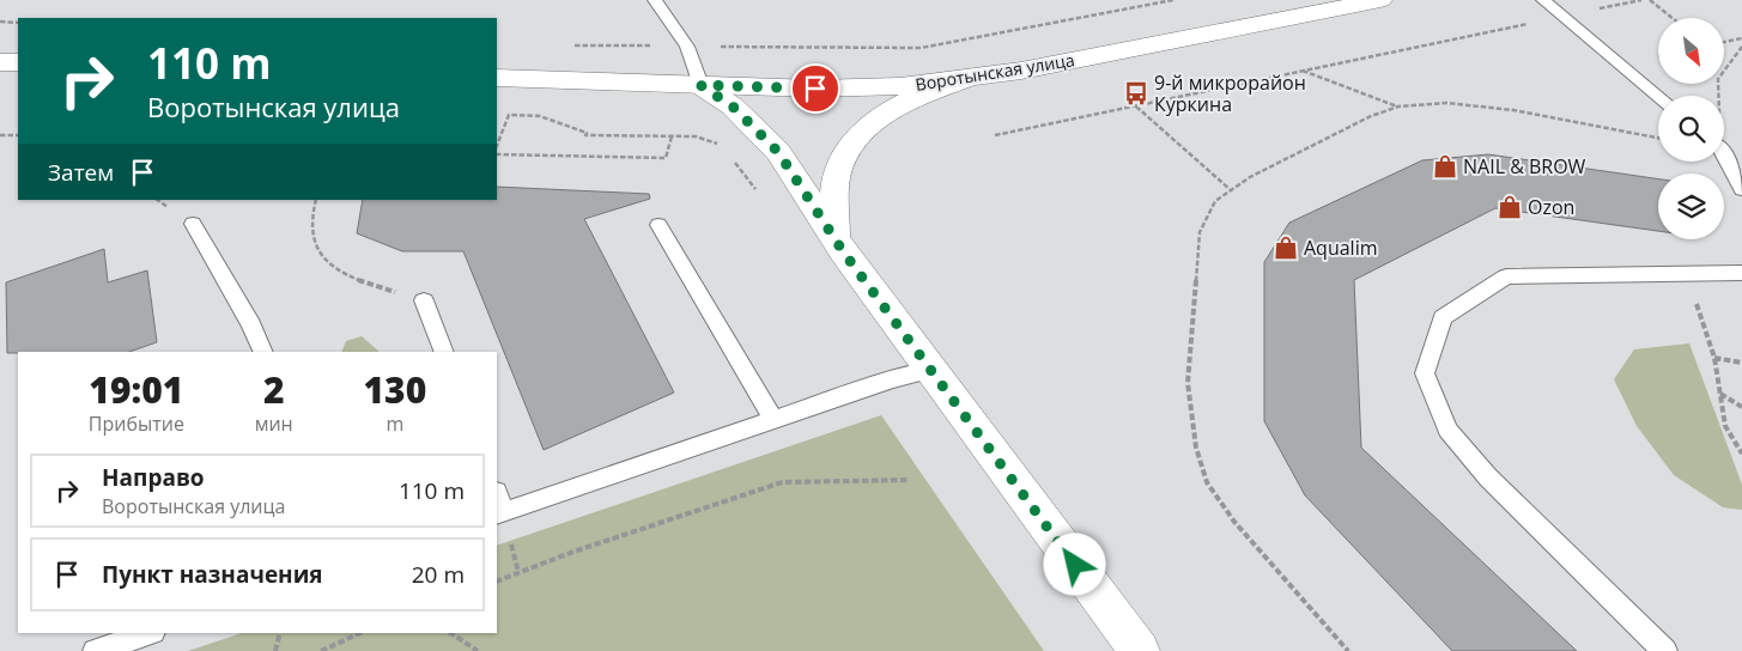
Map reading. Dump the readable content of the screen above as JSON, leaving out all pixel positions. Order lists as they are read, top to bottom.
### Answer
{
  "streets": {
    "street": ["Воротынская улица"]
  },
  "places": {
    "bus stop": ["9-й микрорайон Куркина"],
    "shop": ["NAIL & BROW", "Ozon", "Aqualim"]
  },
  "north": "bottom right",
  "page": {
    "turn": ["110 m", "Воротынская улица"],
    "then": "Затем",
    "eta": [
      "19:01",
      "Прибытие",
      "2",
      "мин",
      "130",
      "m"
    ],
    "list": [
      {
        "name": "Направо",
        "note": "Воротынская улица",
        "value": "110 m"
      },
      {
        "name": "Пункт назначения",
        "value": "20 m"
      }
    ]
  }
}
